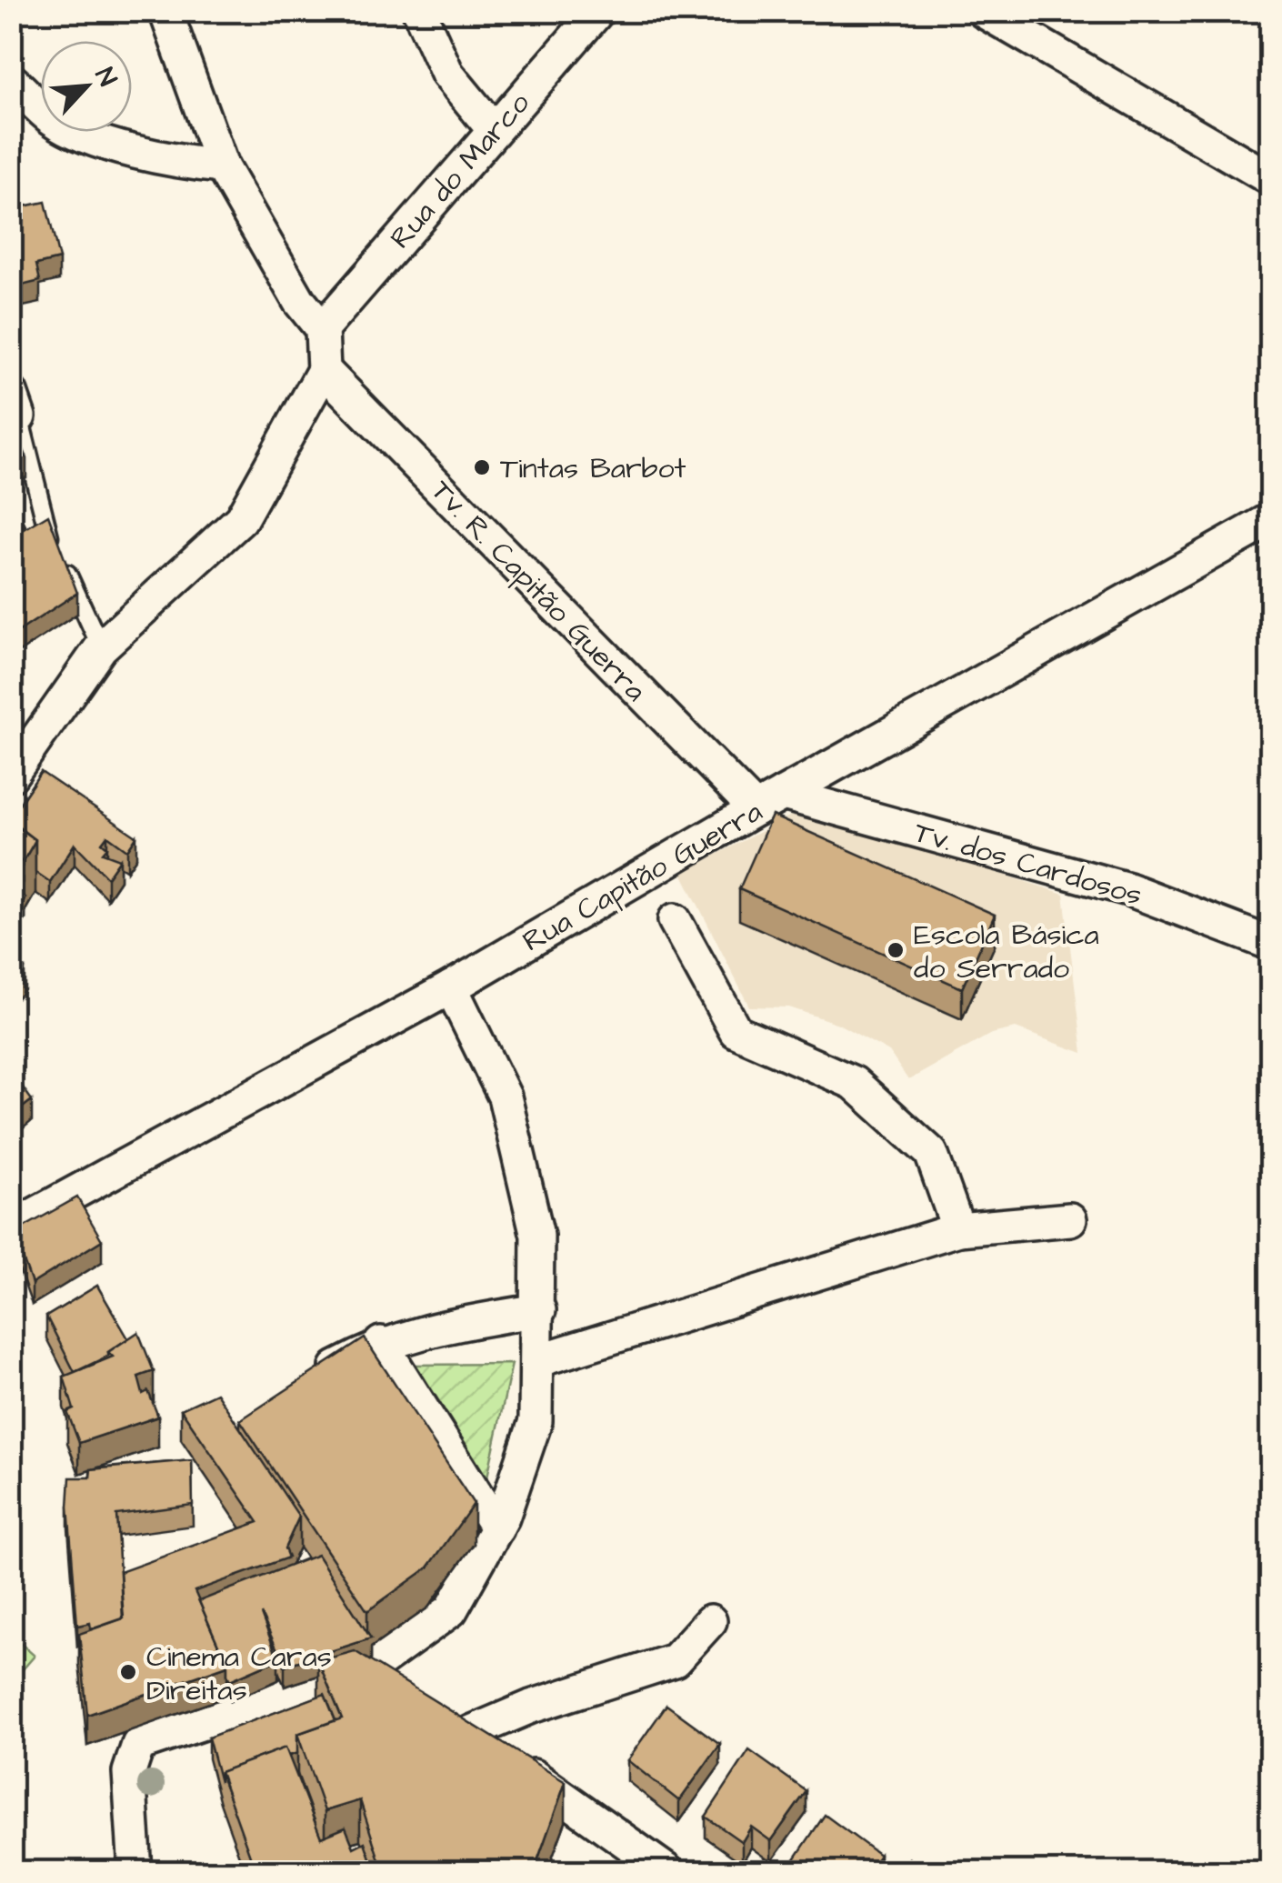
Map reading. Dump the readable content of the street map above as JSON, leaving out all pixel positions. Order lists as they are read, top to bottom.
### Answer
{
  "streets": {
    "street": [
      "Rua do Marco",
      "Tv. R. Capitão Guerra",
      "Tv. dos Cardosos",
      "Rua Capitão Guerra"
    ]
  },
  "crossings": [
    ["Tv. R. Capitão Guerra", "Tv. dos Cardosos"],
    ["Tv. R. Capitão Guerra", "Rua Capitão Guerra"],
    ["Tv. dos Cardosos", "Rua Capitão Guerra"]
  ],
  "places": ["Tintas Barbot", "Escola Básica do Serrado", "Cinema Caras Direitas"],
  "north": "top right"
}
